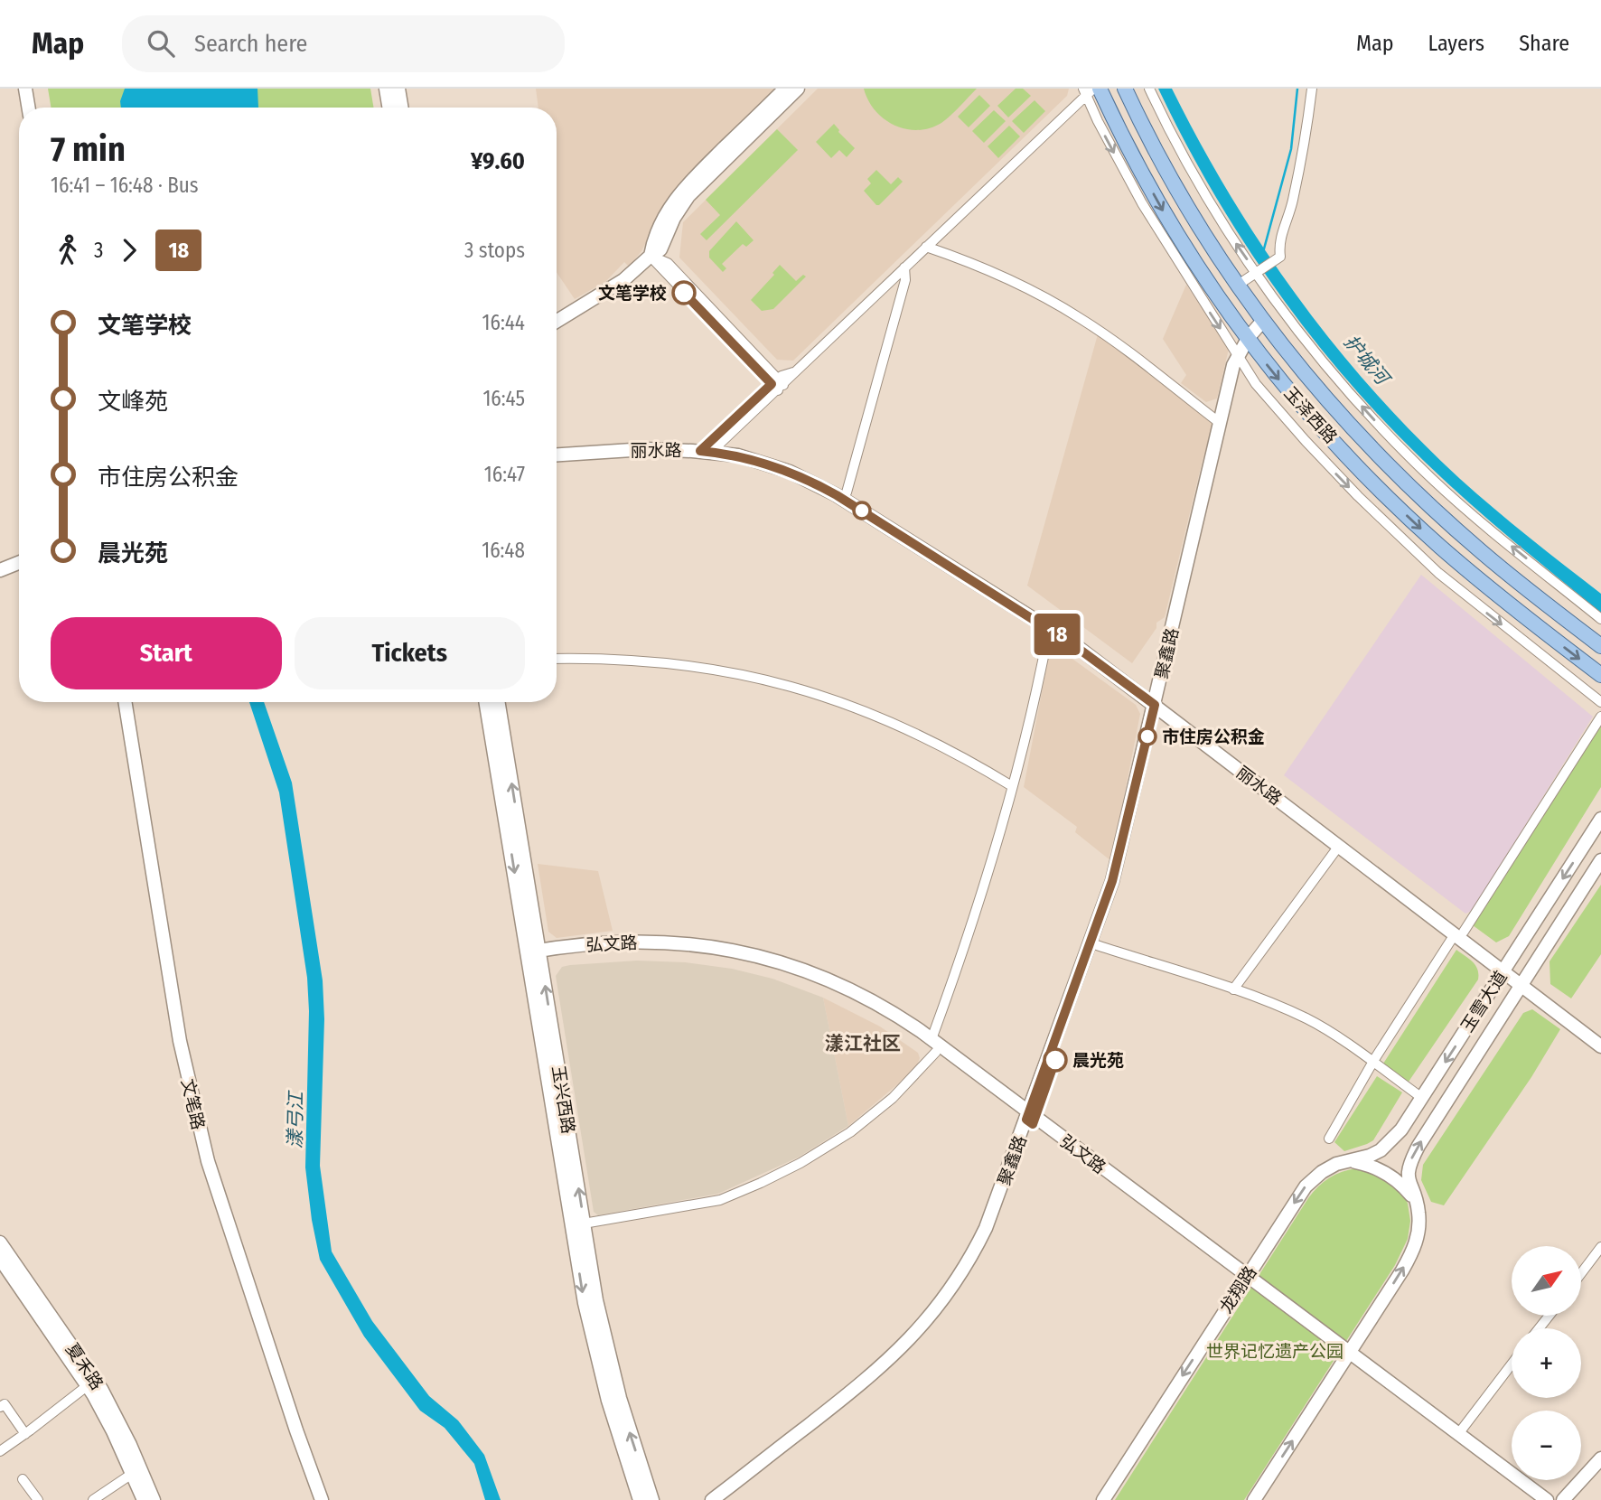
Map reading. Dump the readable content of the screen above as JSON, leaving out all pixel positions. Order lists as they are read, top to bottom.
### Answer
{
  "streets": {
    "main road": [
      "玉泽西路",
      "丽水路",
      "聚鑫路",
      "弘文路",
      "玉雪大道",
      "玉兴西路",
      "文笔路",
      "龙翔路",
      "夏禾路"
    ]
  },
  "crossings": [
    ["玉泽西路", "聚鑫路"],
    ["丽水路", "聚鑫路"],
    ["丽水路", "玉雪大道"],
    ["聚鑫路", "弘文路"],
    ["弘文路", "玉兴西路"],
    ["弘文路", "龙翔路"],
    ["玉雪大道", "龙翔路"]
  ],
  "one_way": ["龙翔路"],
  "districts": ["漾江社区"],
  "water": ["护城河", "漾弓江"],
  "parks": ["世界记忆遗产公园"],
  "places": ["文笔学校", "市住房公积金", "晨光苑"],
  "lines": ["bus line 18"],
  "north": "top right",
  "page": {
    "header": "Map",
    "search": "Search here",
    "nav": ["Map", "Layers", "Share"],
    "on_map": "18",
    "heading": ["7 min", "16:41 – 16:48 · Bus", "¥9.60"],
    "legs": ["3", "18", "3 stops"],
    "list": [
      {
        "name": "文笔学校",
        "value": "16:44"
      },
      {
        "name": "文峰苑",
        "value": "16:45"
      },
      {
        "name": "市住房公积金",
        "value": "16:47"
      },
      {
        "name": "晨光苑",
        "value": "16:48"
      }
    ],
    "buttons": ["Start", "Tickets"],
    "map_buttons": ["+", "−"]
  }
}
